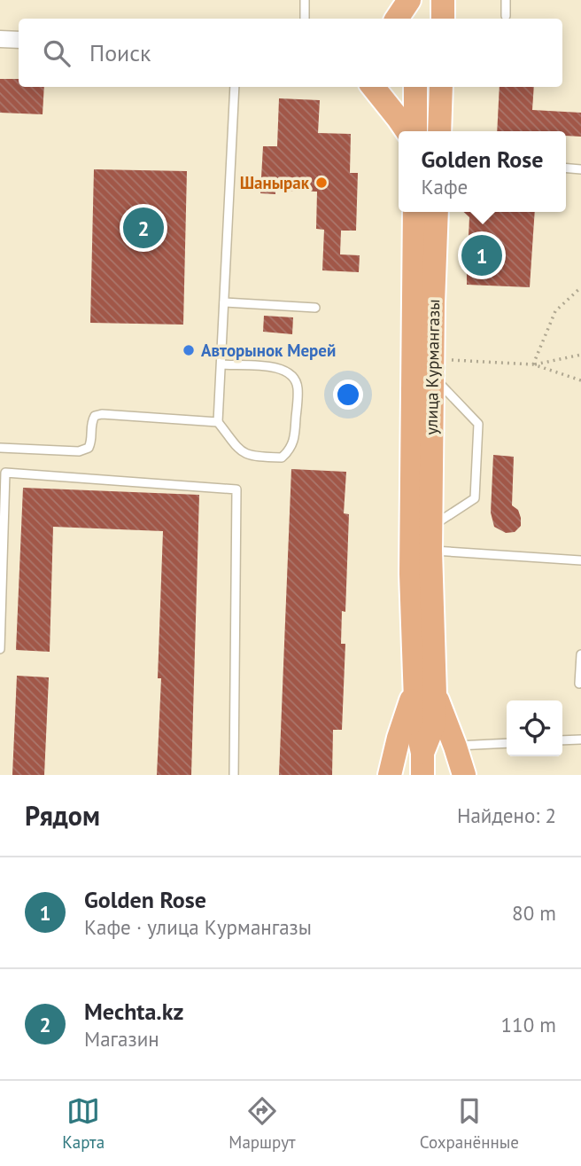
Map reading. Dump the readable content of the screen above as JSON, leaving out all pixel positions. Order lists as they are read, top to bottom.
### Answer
{
  "streets": {
    "main road": ["улица Курмангазы"]
  },
  "places": ["Шанырак", "Авторынок Мерей"],
  "page": {
    "search": "Поиск",
    "popup": ["Golden Rose", "Кафе"],
    "pins": ["2", "1"],
    "heading": ["Рядом", "Найдено: 2"],
    "list": [
      {
        "mark": "1",
        "name": "Golden Rose",
        "note": "Кафе · улица Курмангазы",
        "value": "80 m"
      },
      {
        "mark": "2",
        "name": "Mechta.kz",
        "note": "Магазин",
        "value": "110 m"
      }
    ],
    "nav": ["Карта", "Маршрут", "Сохранённые"]
  }
}
